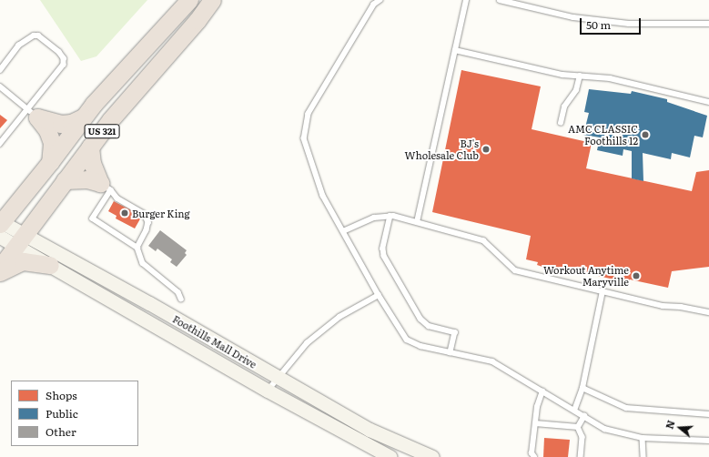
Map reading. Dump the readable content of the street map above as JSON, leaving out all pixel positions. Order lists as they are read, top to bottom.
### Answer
{
  "streets": {
    "highway": ["US 321"],
    "main road": ["Foothills Mall Drive"]
  },
  "crossings": [
    ["US 321", "Foothills Mall Drive"]
  ],
  "places": [
    "AMC CLASSIC Foothills 12",
    "BJ's Wholesale Club",
    "Burger King",
    "Workout Anytime Maryville"
  ],
  "legend": ["Shops", "Public", "Other"],
  "scale_bar": "50 m",
  "north": "left"
}
